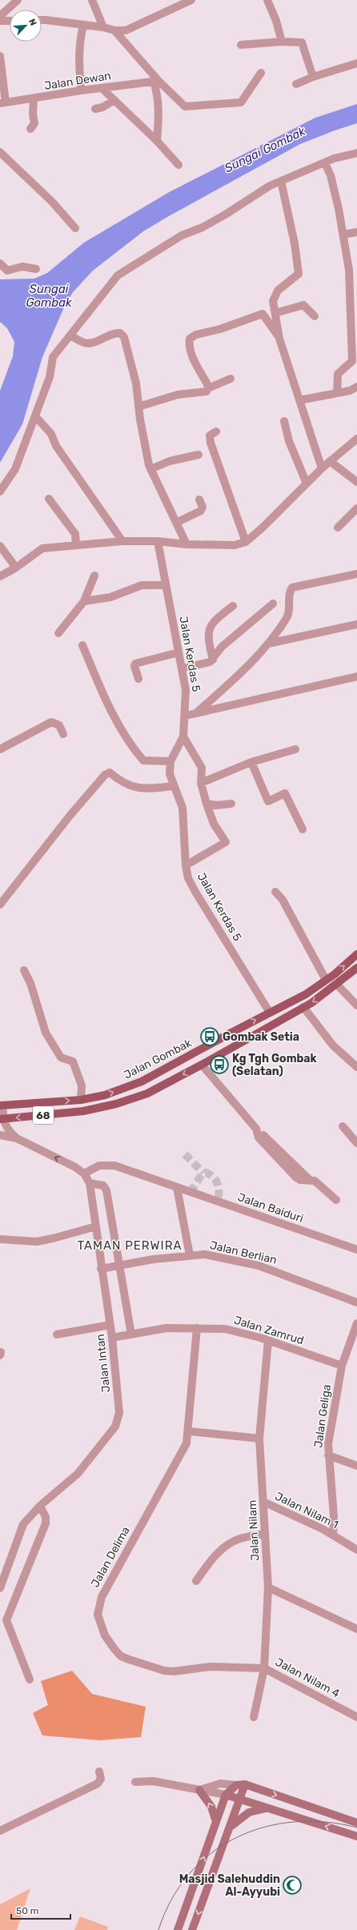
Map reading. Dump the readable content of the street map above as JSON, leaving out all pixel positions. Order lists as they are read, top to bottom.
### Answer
{
  "streets": {
    "main road": ["Jalan Gombak", "68"],
    "street": [
      "Jalan Dewan",
      "Jalan Kerdas 5",
      "Jalan Baiduri",
      "Jalan Berlian",
      "Jalan Zamrud",
      "Jalan Intan",
      "Jalan Geliga",
      "Jalan Nilam 1",
      "Jalan Nilam",
      "Jalan Delima",
      "Jalan Nilam 4"
    ]
  },
  "crossings": [
    ["Jalan Kerdas 5", "Jalan Gombak"],
    ["Jalan Gombak", "Jalan Intan"],
    ["68", "Jalan Intan"],
    ["Jalan Baiduri", "Jalan Intan"],
    ["Jalan Berlian", "Jalan Intan"],
    ["Jalan Zamrud", "Jalan Intan"],
    ["Jalan Zamrud", "Jalan Geliga"],
    ["Jalan Zamrud", "Jalan Nilam"],
    ["Jalan Zamrud", "Jalan Delima"],
    ["Jalan Geliga", "Jalan Nilam 1"],
    ["Jalan Nilam 1", "Jalan Nilam"],
    ["Jalan Nilam", "Jalan Delima"],
    ["Jalan Nilam", "Jalan Nilam 4"],
    ["Jalan Delima", "Jalan Nilam 4"]
  ],
  "districts": ["TAMAN PERWIRA"],
  "water": ["Sungai Gombak"],
  "places": {
    "bus stop": ["Gombak Setia", "Kg Tgh Gombak (Selatan)"],
    "mosque": ["Masjid Salehuddin Al-Ayyubi"]
  },
  "scale_bar": "50 m",
  "north": "top right"
}
